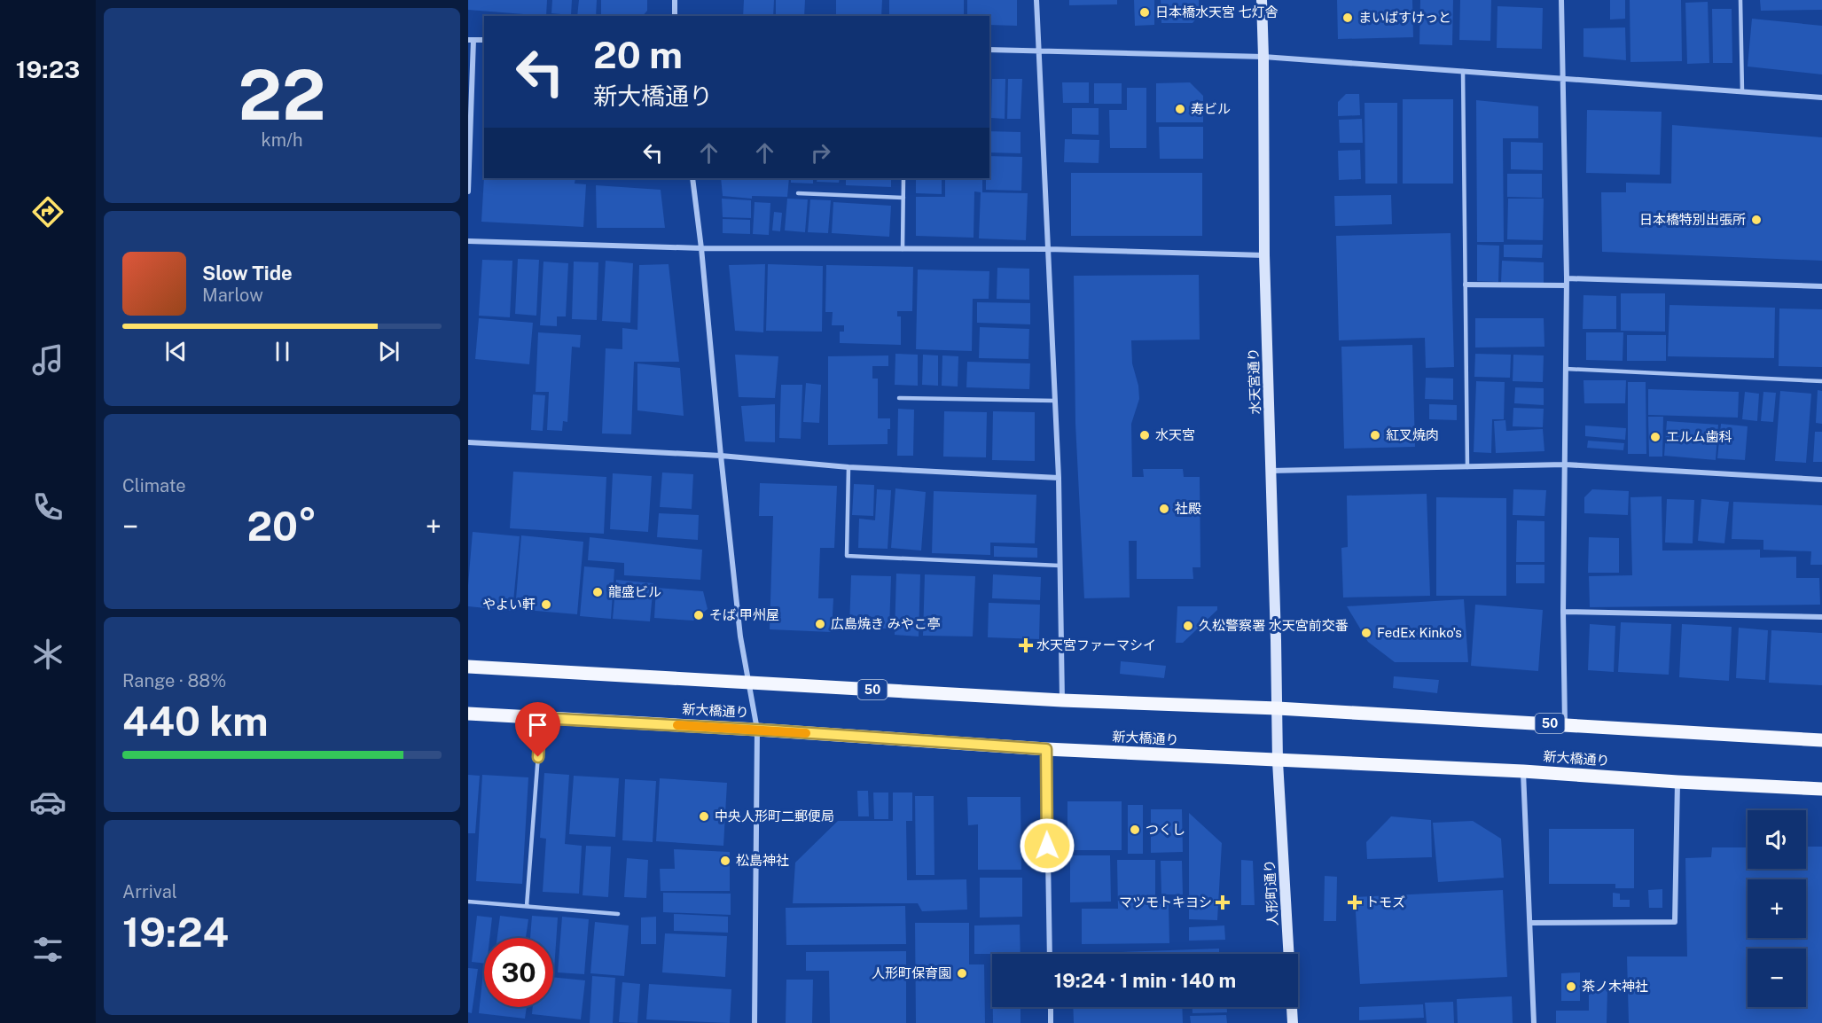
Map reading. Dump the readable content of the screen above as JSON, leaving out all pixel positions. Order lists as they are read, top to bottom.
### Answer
{
  "streets": {
    "main road": ["50", "新大橋通り"],
    "street": ["水天宮通り", "人形町通り"]
  },
  "crossings": [
    ["水天宮通り", "50"],
    ["水天宮通り", "新大橋通り"],
    ["水天宮通り", "人形町通り"],
    ["新大橋通り", "人形町通り"]
  ],
  "places": {
    "other": [
      "日本橋水天宮 七灯舎",
      "まいばすけっと",
      "寿ビル",
      "日本橋特別出張所",
      "水天宮",
      "紅叉焼肉",
      "エルム歯科",
      "社殿",
      "龍盛ビル",
      "やよい軒",
      "そば 甲州屋",
      "広島焼き みやこ亭",
      "久松警察署 水天宮前交番",
      "FedEx Kinko's",
      "中央人形町二郵便局",
      "つくし",
      "松島神社",
      "人形町保育園",
      "茶ノ木神社"
    ],
    "health": ["水天宮ファーマシイ", "マツモトキヨシ", "トモズ"]
  },
  "page": {
    "tabs": "19:23",
    "tile": [
      ["22", "km/h"],
      "Climate",
      ["Range · 88%", "440 km"],
      ["Arrival", "19:24"]
    ],
    "turn": ["20 m", "新大橋通り"],
    "song": ["Slow Tide", "Marlow"],
    "heat": ["−", "20°", "+"],
    "map_buttons": ["+", "−"],
    "limit": "30",
    "trip": "19:24 · 1 min · 140 m"
  }
}
